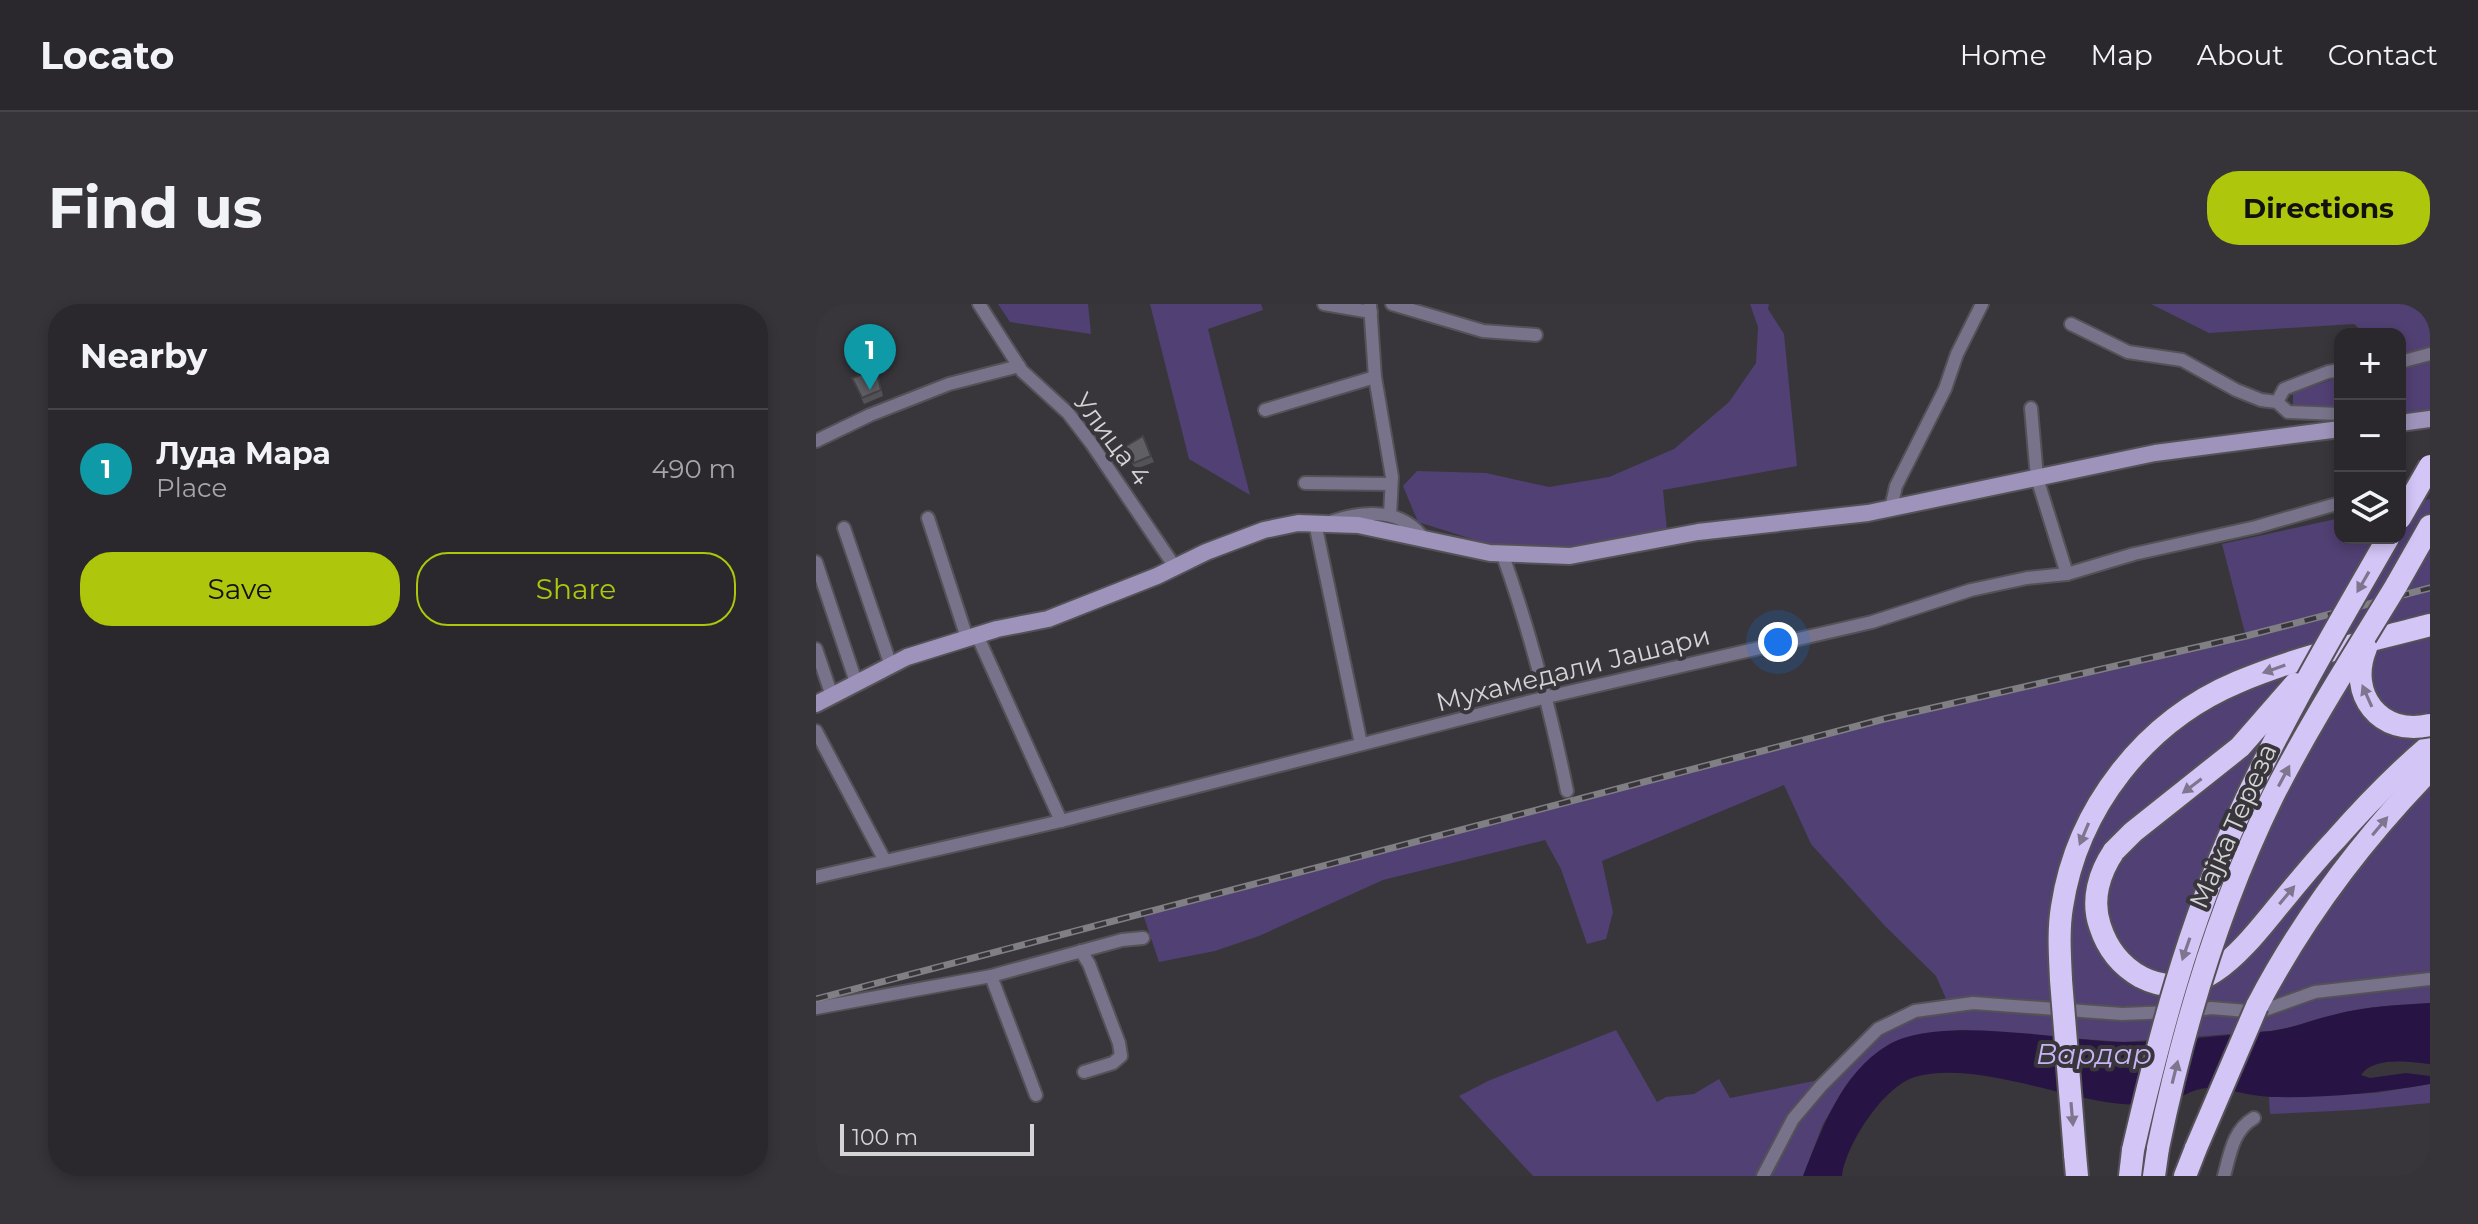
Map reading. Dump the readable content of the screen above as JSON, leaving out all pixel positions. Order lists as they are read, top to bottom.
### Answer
{
  "streets": {
    "highway": ["Мајка Тереза"],
    "street": ["Улица 4", "Мухамедали Јашари"]
  },
  "water": ["Вардар"],
  "scale_bar": "100 m",
  "page": {
    "header": "Locato",
    "nav": [
      "Home",
      "Map",
      "About",
      "Contact"
    ],
    "buttons": [
      "Directions",
      ["Save", "Share"]
    ],
    "title": "Find us",
    "heading": "Nearby",
    "pins": "1",
    "map_buttons": ["+", "−"],
    "list": [
      {
        "mark": "1",
        "name": "Луда Мара",
        "note": "Place",
        "value": "490 m"
      }
    ],
    "scale": "100 m"
  }
}
